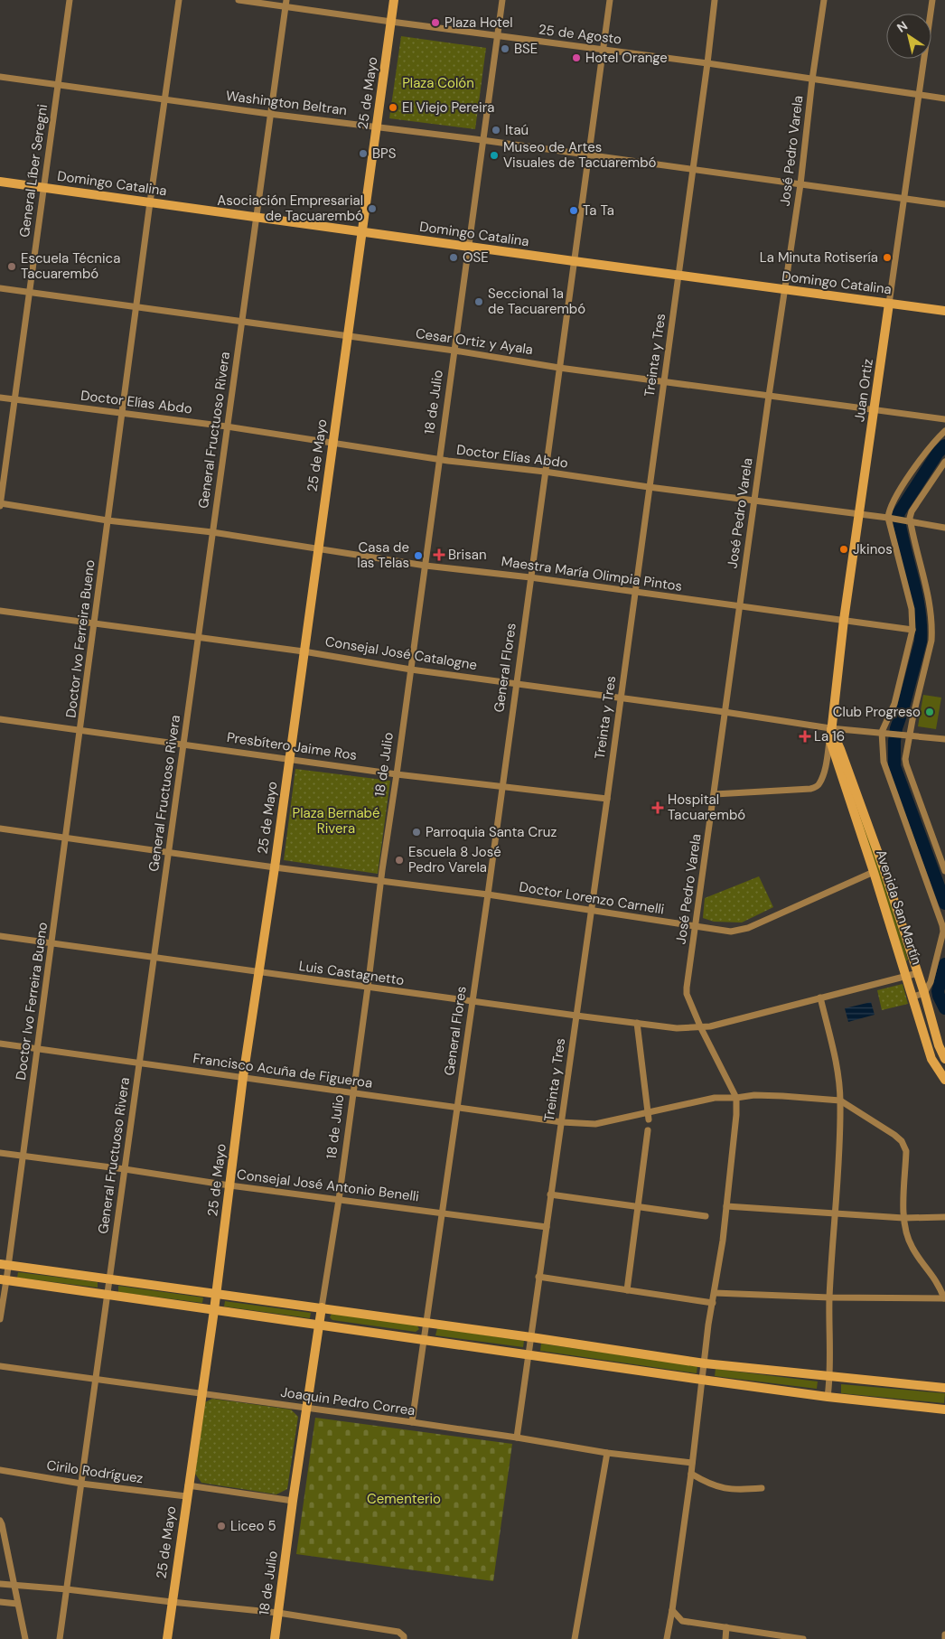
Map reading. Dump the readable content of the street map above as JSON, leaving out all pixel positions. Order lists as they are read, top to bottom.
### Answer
{
  "streets": {
    "street": [
      "25 de Agosto",
      "25 de Mayo",
      "Washington Beltran",
      "José Pedro Varela",
      "General Líber Seregni",
      "Domingo Catalina",
      "Cesar Ortiz y Ayala",
      "Treinta y Tres",
      "Juan Ortiz",
      "Doctor Elías Abdo",
      "18 de Julio",
      "General Fructuoso Rivera",
      "Maestra María Olimpia Pintos",
      "Doctor Ivo Ferreira Bueno",
      "Consejal José Catalogne",
      "General Flores",
      "Presbítero Jaime Ros",
      "Doctor Lorenzo Carnelli",
      "Avenida San Martín",
      "Luis Castagnetto",
      "Francisco Acuña de Figueroa",
      "Consejal José Antonio Benelli",
      "Joaquin Pedro Correa",
      "Cirilo Rodríguez"
    ]
  },
  "crossings": [
    ["25 de Agosto", "25 de Mayo"],
    ["25 de Agosto", "José Pedro Varela"],
    ["25 de Agosto", "Treinta y Tres"],
    ["25 de Agosto", "Juan Ortiz"],
    ["25 de Agosto", "18 de Julio"],
    ["25 de Agosto", "General Fructuoso Rivera"],
    ["25 de Agosto", "General Flores"],
    ["25 de Mayo", "Washington Beltran"],
    ["25 de Mayo", "Domingo Catalina"],
    ["25 de Mayo", "Cesar Ortiz y Ayala"],
    ["25 de Mayo", "Doctor Elías Abdo"],
    ["25 de Mayo", "Maestra María Olimpia Pintos"],
    ["25 de Mayo", "Consejal José Catalogne"],
    ["25 de Mayo", "Presbítero Jaime Ros"],
    ["25 de Mayo", "Doctor Lorenzo Carnelli"],
    ["25 de Mayo", "Luis Castagnetto"],
    ["25 de Mayo", "Francisco Acuña de Figueroa"],
    ["25 de Mayo", "Consejal José Antonio Benelli"],
    ["25 de Mayo", "Joaquin Pedro Correa"],
    ["25 de Mayo", "Cirilo Rodríguez"],
    ["Washington Beltran", "José Pedro Varela"],
    ["Washington Beltran", "General Líber Seregni"],
    ["Washington Beltran", "Treinta y Tres"],
    ["Washington Beltran", "Juan Ortiz"],
    ["Washington Beltran", "18 de Julio"],
    ["Washington Beltran", "General Fructuoso Rivera"],
    ["Washington Beltran", "Doctor Ivo Ferreira Bueno"],
    ["Washington Beltran", "General Flores"],
    ["José Pedro Varela", "Domingo Catalina"],
    ["José Pedro Varela", "Cesar Ortiz y Ayala"],
    ["José Pedro Varela", "Juan Ortiz"],
    ["José Pedro Varela", "Doctor Elías Abdo"],
    ["José Pedro Varela", "Maestra María Olimpia Pintos"],
    ["José Pedro Varela", "Consejal José Catalogne"],
    ["José Pedro Varela", "Doctor Lorenzo Carnelli"],
    ["José Pedro Varela", "Luis Castagnetto"],
    ["José Pedro Varela", "Francisco Acuña de Figueroa"],
    ["General Líber Seregni", "Domingo Catalina"],
    ["General Líber Seregni", "Cesar Ortiz y Ayala"],
    ["General Líber Seregni", "Doctor Elías Abdo"],
    ["General Líber Seregni", "Maestra María Olimpia Pintos"],
    ["Domingo Catalina", "Treinta y Tres"],
    ["Domingo Catalina", "Juan Ortiz"],
    ["Domingo Catalina", "18 de Julio"],
    ["Domingo Catalina", "General Fructuoso Rivera"],
    ["Domingo Catalina", "Doctor Ivo Ferreira Bueno"],
    ["Domingo Catalina", "General Flores"],
    ["Cesar Ortiz y Ayala", "Treinta y Tres"],
    ["Cesar Ortiz y Ayala", "Juan Ortiz"],
    ["Cesar Ortiz y Ayala", "18 de Julio"],
    ["Cesar Ortiz y Ayala", "General Fructuoso Rivera"],
    ["Cesar Ortiz y Ayala", "Doctor Ivo Ferreira Bueno"],
    ["Cesar Ortiz y Ayala", "General Flores"],
    ["Treinta y Tres", "Doctor Elías Abdo"],
    ["Treinta y Tres", "Maestra María Olimpia Pintos"],
    ["Treinta y Tres", "Consejal José Catalogne"],
    ["Treinta y Tres", "Presbítero Jaime Ros"],
    ["Treinta y Tres", "Doctor Lorenzo Carnelli"],
    ["Treinta y Tres", "Luis Castagnetto"],
    ["Treinta y Tres", "Francisco Acuña de Figueroa"],
    ["Treinta y Tres", "Consejal José Antonio Benelli"],
    ["Treinta y Tres", "Joaquin Pedro Correa"],
    ["Juan Ortiz", "Doctor Elías Abdo"],
    ["Juan Ortiz", "Maestra María Olimpia Pintos"],
    ["Juan Ortiz", "Consejal José Catalogne"],
    ["Juan Ortiz", "Avenida San Martín"],
    ["Doctor Elías Abdo", "18 de Julio"],
    ["Doctor Elías Abdo", "General Fructuoso Rivera"],
    ["Doctor Elías Abdo", "Doctor Ivo Ferreira Bueno"],
    ["Doctor Elías Abdo", "General Flores"],
    ["18 de Julio", "Maestra María Olimpia Pintos"],
    ["18 de Julio", "Consejal José Catalogne"],
    ["18 de Julio", "Presbítero Jaime Ros"],
    ["18 de Julio", "Doctor Lorenzo Carnelli"],
    ["18 de Julio", "Luis Castagnetto"],
    ["18 de Julio", "Francisco Acuña de Figueroa"],
    ["18 de Julio", "Consejal José Antonio Benelli"],
    ["18 de Julio", "Joaquin Pedro Correa"],
    ["General Fructuoso Rivera", "Maestra María Olimpia Pintos"],
    ["General Fructuoso Rivera", "Consejal José Catalogne"],
    ["General Fructuoso Rivera", "Presbítero Jaime Ros"],
    ["General Fructuoso Rivera", "Doctor Lorenzo Carnelli"],
    ["General Fructuoso Rivera", "Luis Castagnetto"],
    ["General Fructuoso Rivera", "Francisco Acuña de Figueroa"],
    ["General Fructuoso Rivera", "Consejal José Antonio Benelli"],
    ["General Fructuoso Rivera", "Joaquin Pedro Correa"],
    ["General Fructuoso Rivera", "Cirilo Rodríguez"],
    ["Maestra María Olimpia Pintos", "Doctor Ivo Ferreira Bueno"],
    ["Maestra María Olimpia Pintos", "General Flores"],
    ["Doctor Ivo Ferreira Bueno", "Consejal José Catalogne"],
    ["Doctor Ivo Ferreira Bueno", "Presbítero Jaime Ros"],
    ["Doctor Ivo Ferreira Bueno", "Doctor Lorenzo Carnelli"],
    ["Doctor Ivo Ferreira Bueno", "Luis Castagnetto"],
    ["Doctor Ivo Ferreira Bueno", "Francisco Acuña de Figueroa"],
    ["Doctor Ivo Ferreira Bueno", "Consejal José Antonio Benelli"],
    ["Consejal José Catalogne", "General Flores"],
    ["Consejal José Catalogne", "Avenida San Martín"],
    ["General Flores", "Presbítero Jaime Ros"],
    ["General Flores", "Doctor Lorenzo Carnelli"],
    ["General Flores", "Luis Castagnetto"],
    ["General Flores", "Francisco Acuña de Figueroa"],
    ["General Flores", "Consejal José Antonio Benelli"],
    ["General Flores", "Joaquin Pedro Correa"],
    ["Doctor Lorenzo Carnelli", "Avenida San Martín"],
    ["Avenida San Martín", "Luis Castagnetto"]
  ],
  "parks": ["Plaza Colón", "Plaza Bernabé Rivera", "Cementerio"],
  "places": {
    "other": [
      "Plaza Hotel",
      "BSE",
      "Hotel Orange",
      "El Viejo Pereira",
      "Itaú",
      "BPS",
      "Museo de Artes Visuales de Tacuarembó",
      "Asociación Empresarial de Tacuarembó",
      "Ta Ta",
      "OSE",
      "La Minuta Rotisería",
      "Escuela Técnica Tacuarembó",
      "Seccional 1a de Tacuarembó",
      "Jkinos",
      "Casa de las Telas",
      "Club Progreso",
      "Parroquia Santa Cruz",
      "Escuela 8 José Pedro Varela",
      "Liceo 5"
    ],
    "health": ["Brisan", "La 16", "Hospital Tacuarembó"]
  },
  "north": "top left"
}
